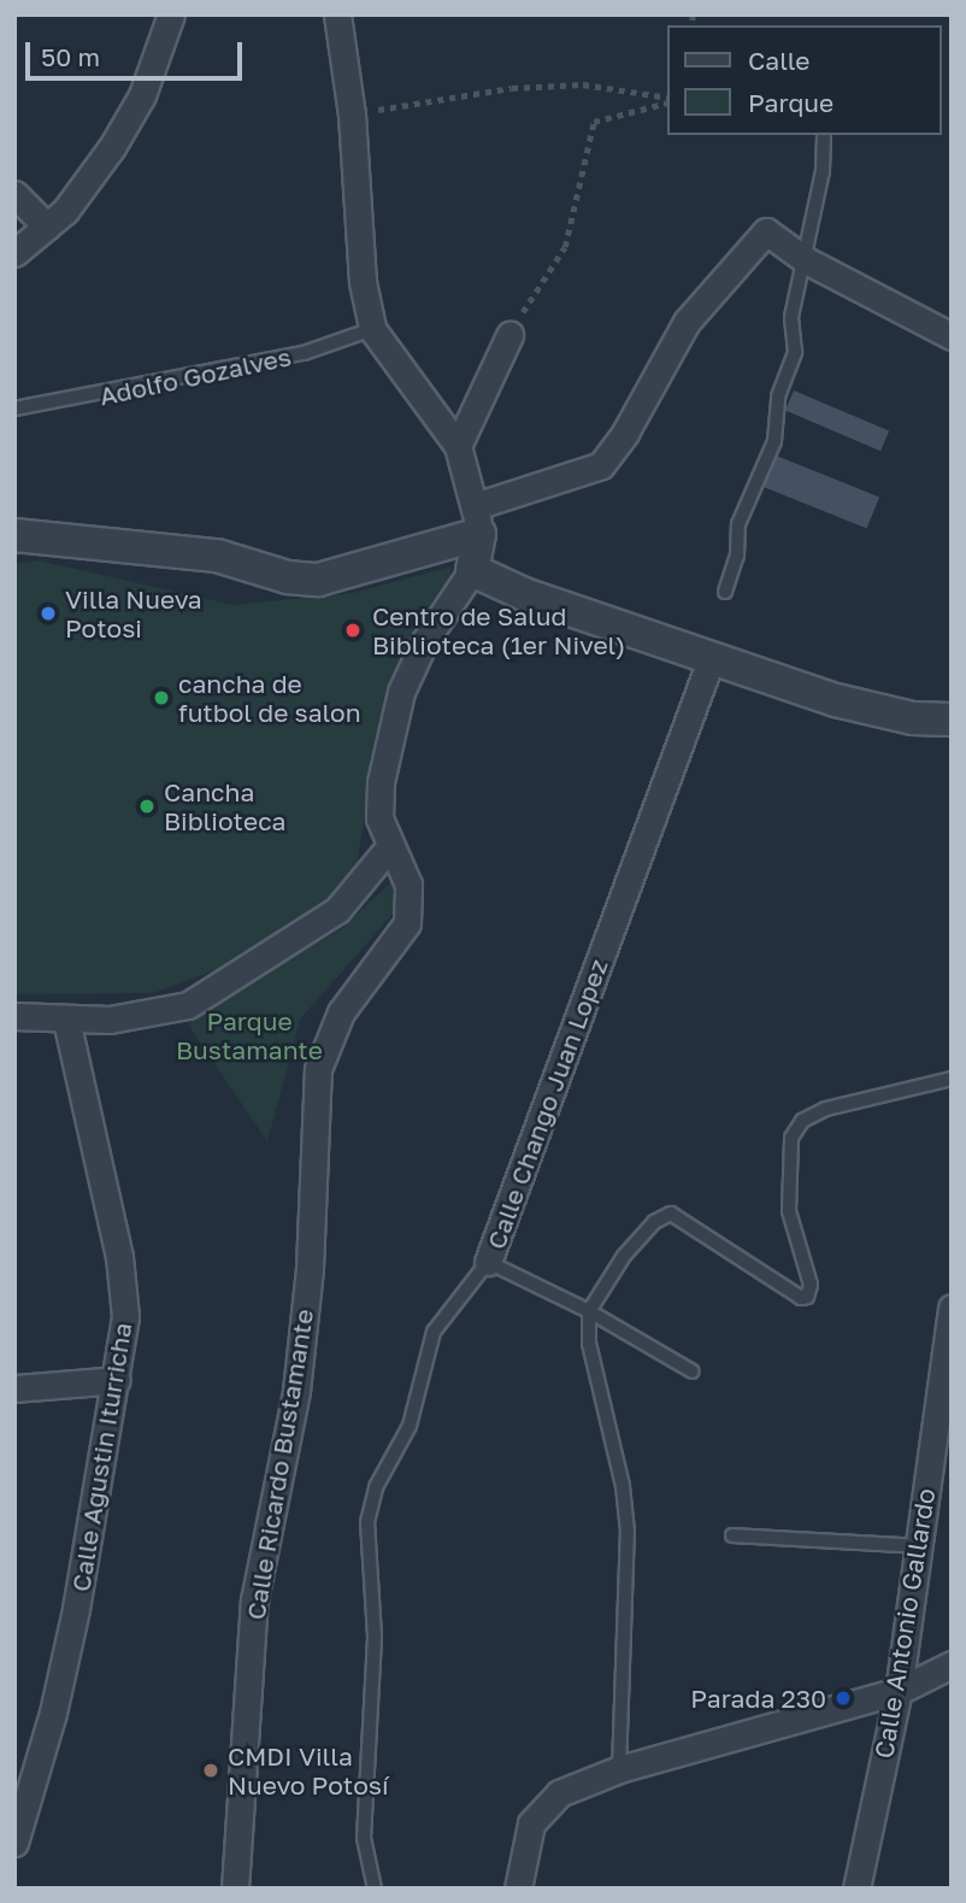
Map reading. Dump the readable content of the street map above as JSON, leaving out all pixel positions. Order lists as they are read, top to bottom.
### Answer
{
  "streets": {
    "street": [
      "Calle Chango Juan Lopez",
      "Calle Agustin Iturricha",
      "Calle Ricardo Bustamante",
      "Calle Antonio Gallardo"
    ],
    "lane": ["Adolfo Gozalves"]
  },
  "crossings": [
    ["Adolfo Gozalves", "Calle Ricardo Bustamante"]
  ],
  "parks": ["Parque Bustamante"],
  "places": [
    "Villa Nueva Potosi",
    "Centro de Salud Biblioteca (1er Nivel)",
    "cancha de futbol de salon",
    "Cancha Biblioteca",
    "Parada 230",
    "CMDI Villa Nuevo Potosí"
  ],
  "legend": ["Calle", "Parque"],
  "scale_bar": "50 m"
}
